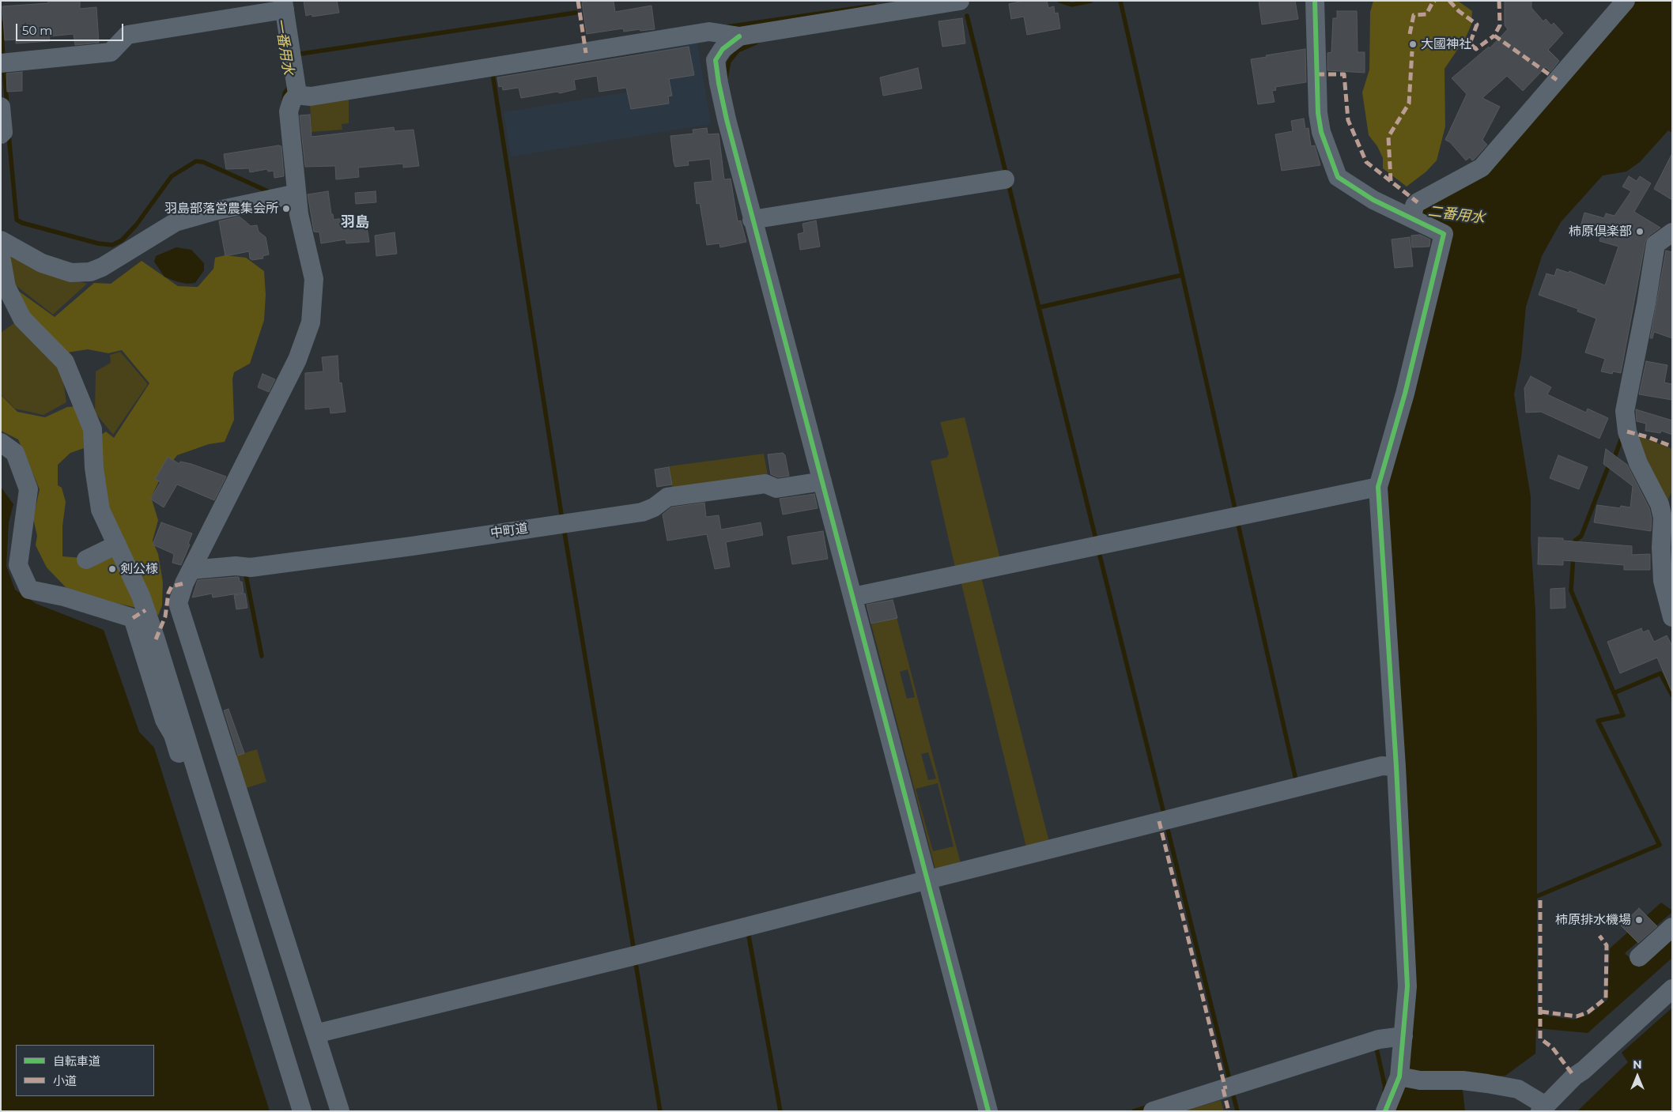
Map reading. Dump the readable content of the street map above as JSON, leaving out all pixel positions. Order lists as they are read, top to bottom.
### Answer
{
  "streets": {
    "street": ["中町道"]
  },
  "districts": ["羽島"],
  "water": ["一番用水", "二番用水"],
  "places": [
    "大國神社",
    "羽島部落営農集会所",
    "柿原倶楽部",
    "剣公様",
    "柿原排水機場"
  ],
  "legend": ["自転車道", "小道"],
  "scale_bar": "50 m",
  "north": "top"
}
